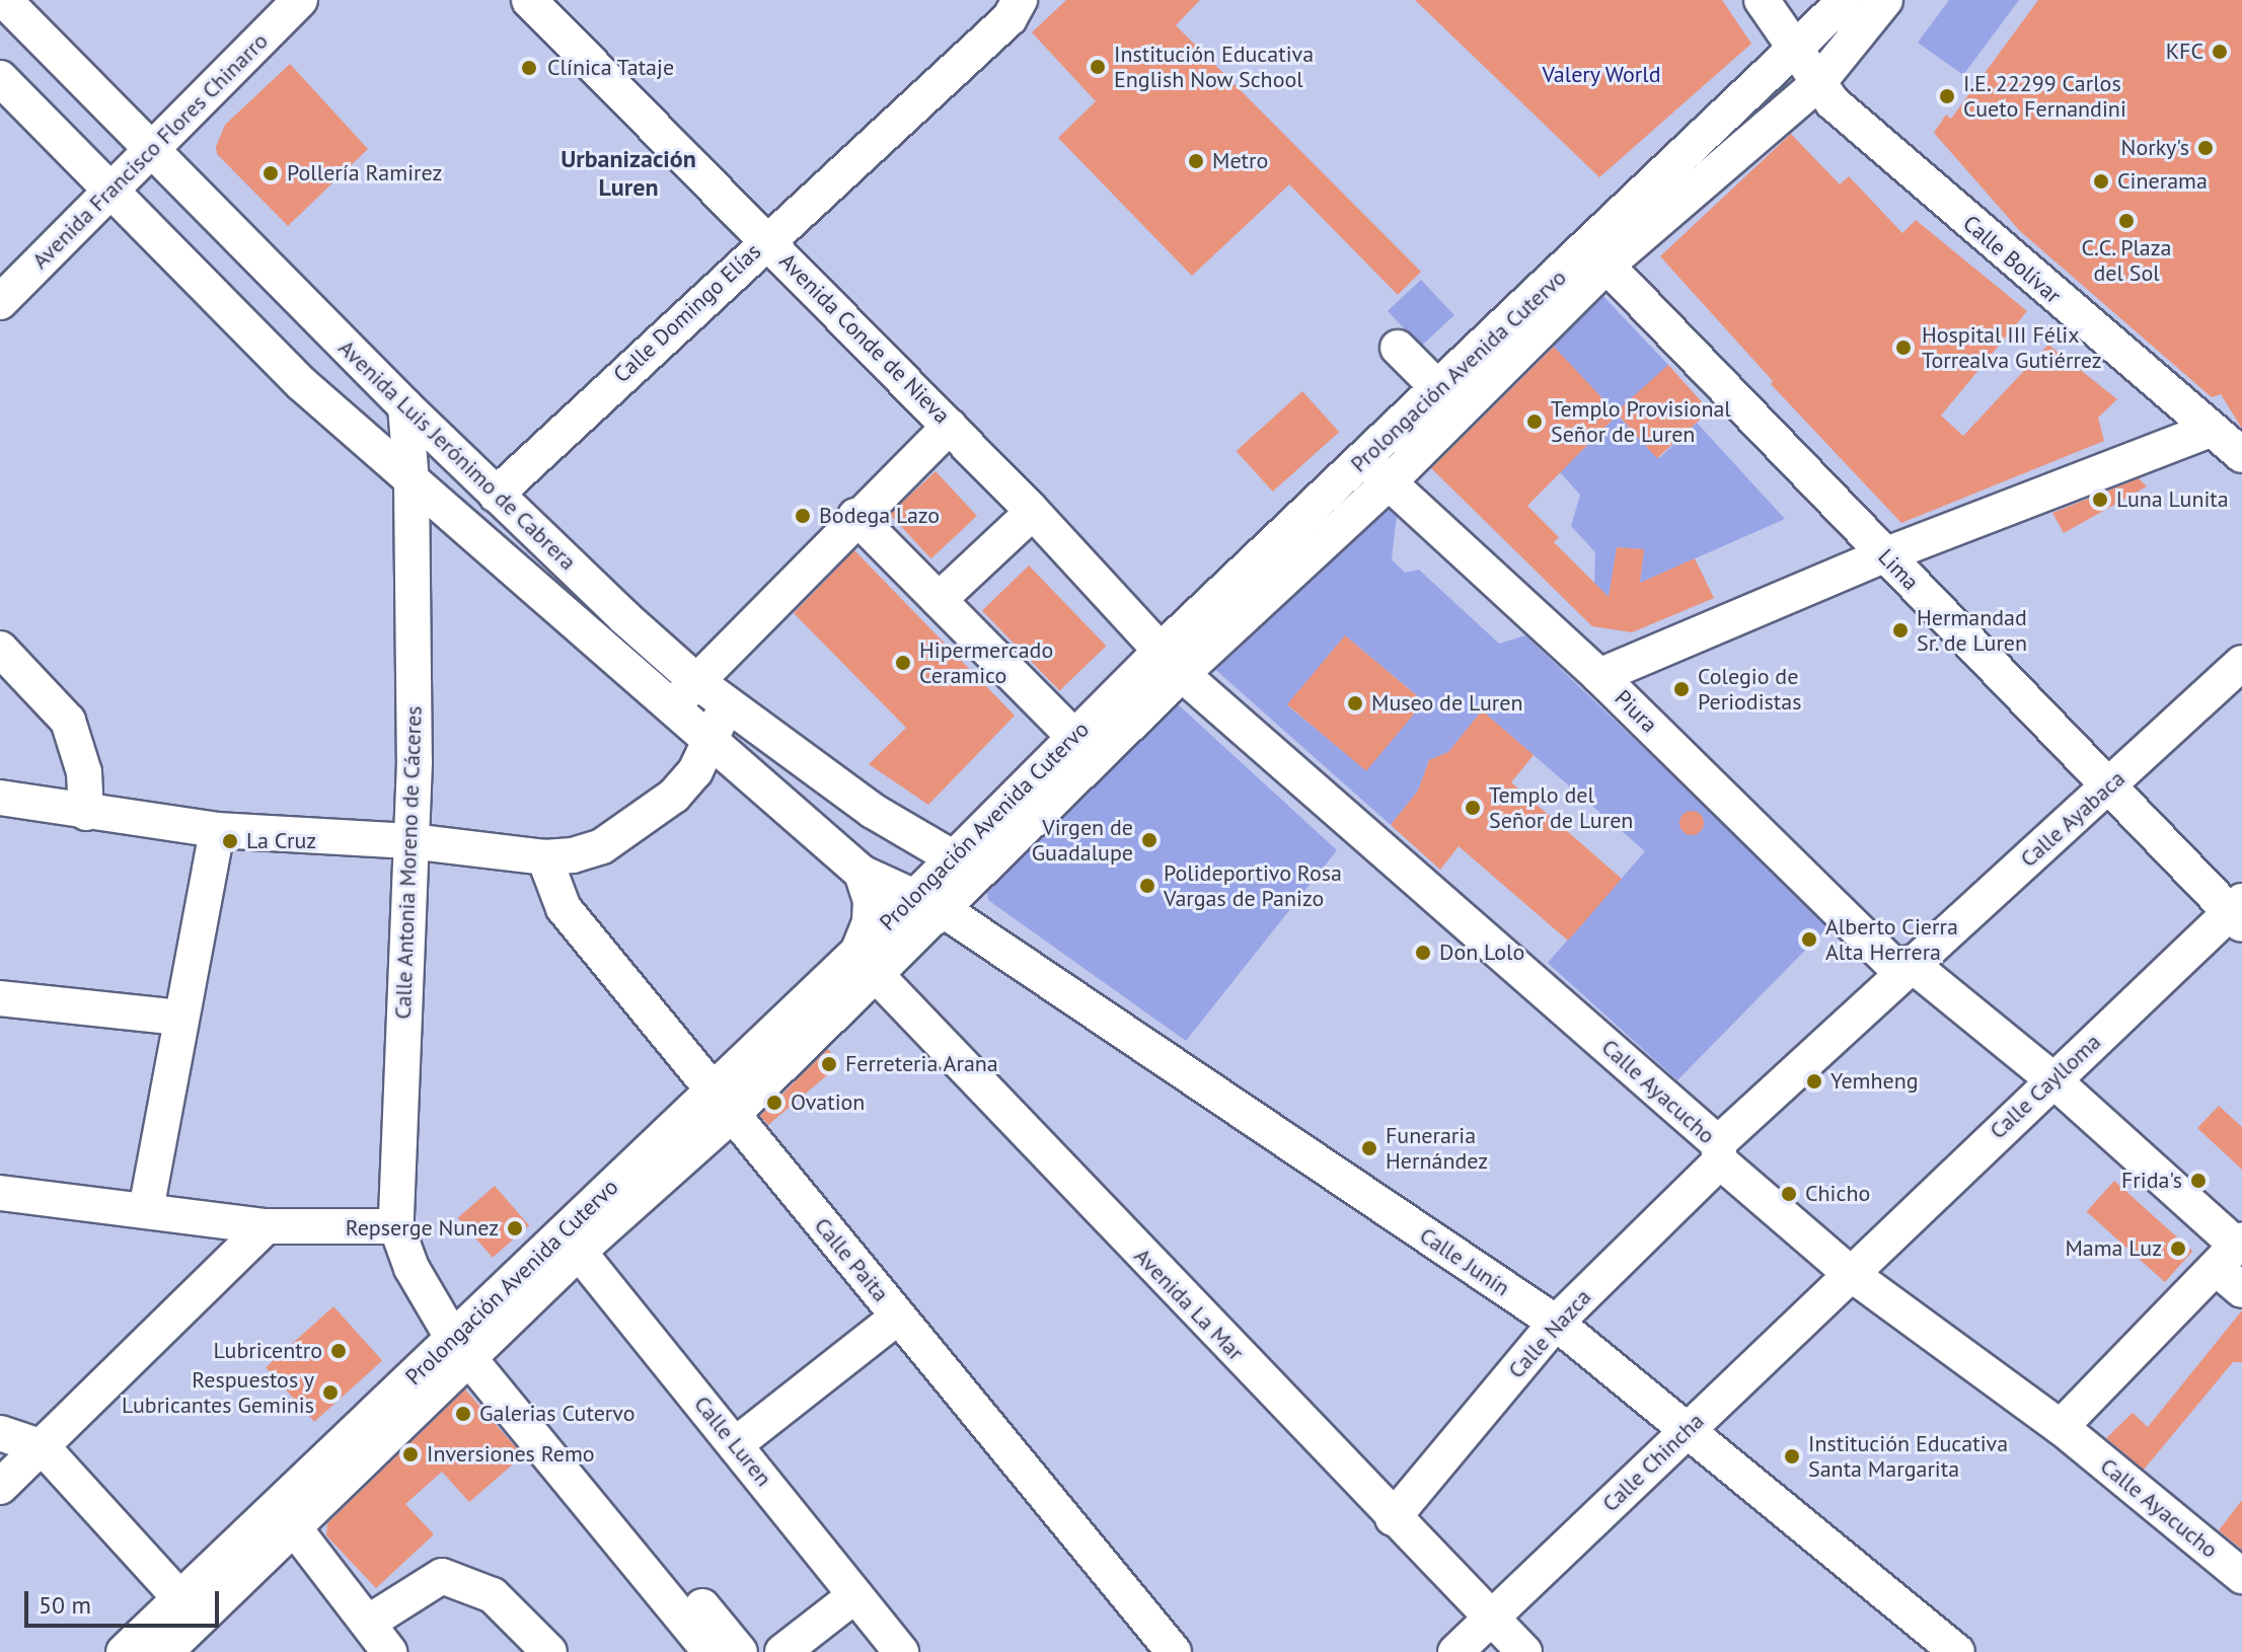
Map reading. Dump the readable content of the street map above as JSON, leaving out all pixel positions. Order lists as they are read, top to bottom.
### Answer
{
  "streets": {
    "street": [
      "Avenida Francisco Flores Chinarro",
      "Calle Bolívar",
      "Calle Domingo Elías",
      "Avenida Conde de Nieva",
      "Prolongación Avenida Cutervo",
      "Avenida Luis Jerónimo de Cabrera",
      "Lima",
      "Piura",
      "Calle Ayabaca",
      "Calle Antonia Moreno de Cáceres",
      "Calle Caylloma",
      "Calle Ayacucho",
      "Calle Paita",
      "Calle Junín",
      "Avenida La Mar",
      "Calle Nazca",
      "Calle Luren",
      "Calle Chincha"
    ]
  },
  "crossings": [
    ["Avenida Francisco Flores Chinarro", "Avenida Luis Jerónimo de Cabrera"],
    ["Calle Bolívar", "Prolongación Avenida Cutervo"],
    ["Calle Domingo Elías", "Avenida Conde de Nieva"],
    ["Calle Domingo Elías", "Avenida Luis Jerónimo de Cabrera"],
    ["Avenida Conde de Nieva", "Prolongación Avenida Cutervo"],
    ["Avenida Conde de Nieva", "Calle Ayacucho"],
    ["Prolongación Avenida Cutervo", "Avenida Luis Jerónimo de Cabrera"],
    ["Prolongación Avenida Cutervo", "Lima"],
    ["Prolongación Avenida Cutervo", "Piura"],
    ["Prolongación Avenida Cutervo", "Calle Antonia Moreno de Cáceres"],
    ["Prolongación Avenida Cutervo", "Calle Ayacucho"],
    ["Prolongación Avenida Cutervo", "Calle Paita"],
    ["Prolongación Avenida Cutervo", "Calle Junín"],
    ["Prolongación Avenida Cutervo", "Avenida La Mar"],
    ["Prolongación Avenida Cutervo", "Calle Luren"],
    ["Avenida Luis Jerónimo de Cabrera", "Calle Antonia Moreno de Cáceres"],
    ["Avenida Luis Jerónimo de Cabrera", "Calle Junín"],
    ["Lima", "Calle Ayabaca"],
    ["Lima", "Calle Caylloma"],
    ["Piura", "Calle Ayabaca"],
    ["Piura", "Calle Caylloma"],
    ["Piura", "Calle Nazca"],
    ["Calle Ayabaca", "Calle Nazca"],
    ["Calle Caylloma", "Calle Ayacucho"],
    ["Calle Caylloma", "Calle Chincha"],
    ["Calle Ayacucho", "Calle Nazca"],
    ["Calle Ayacucho", "Calle Chincha"],
    ["Calle Junín", "Calle Nazca"],
    ["Calle Junín", "Calle Chincha"],
    ["Avenida La Mar", "Calle Nazca"],
    ["Avenida La Mar", "Calle Chincha"]
  ],
  "districts": ["Urbanización Luren"],
  "parks": ["Valery World"],
  "places": [
    "KFC",
    "Institución Educativa English Now School",
    "Clínica Tataje",
    "I.E. 22299 Carlos Cueto Fernandini",
    "Norky's",
    "Metro",
    "Pollería Ramirez",
    "Cinerama",
    "C.C. Plaza del Sol",
    "Hospital III Félix Torrealva Gutiérrez",
    "Templo Provisional Señor de Luren",
    "Luna Lunita",
    "Bodega Lazo",
    "Hermandad Sr. de Luren",
    "Hipermercado Ceramico",
    "Colegio de Periodistas",
    "Museo de Luren",
    "Templo del Señor de Luren",
    "Virgen de Guadalupe",
    "La Cruz",
    "Polideportivo Rosa Vargas de Panizo",
    "Alberto Cierra Alta Herrera",
    "Don Lolo",
    "Ferreteria Arana",
    "Yemheng",
    "Ovation",
    "Funeraria Hernández",
    "Frida's",
    "Chicho",
    "Repserge Nunez",
    "Mama Luz",
    "Lubricentro",
    "Respuestos y Lubricantes Geminis",
    "Galerias Cutervo",
    "Inversiones Remo",
    "Institución Educativa Santa Margarita"
  ],
  "scale_bar": "50 m"
}
